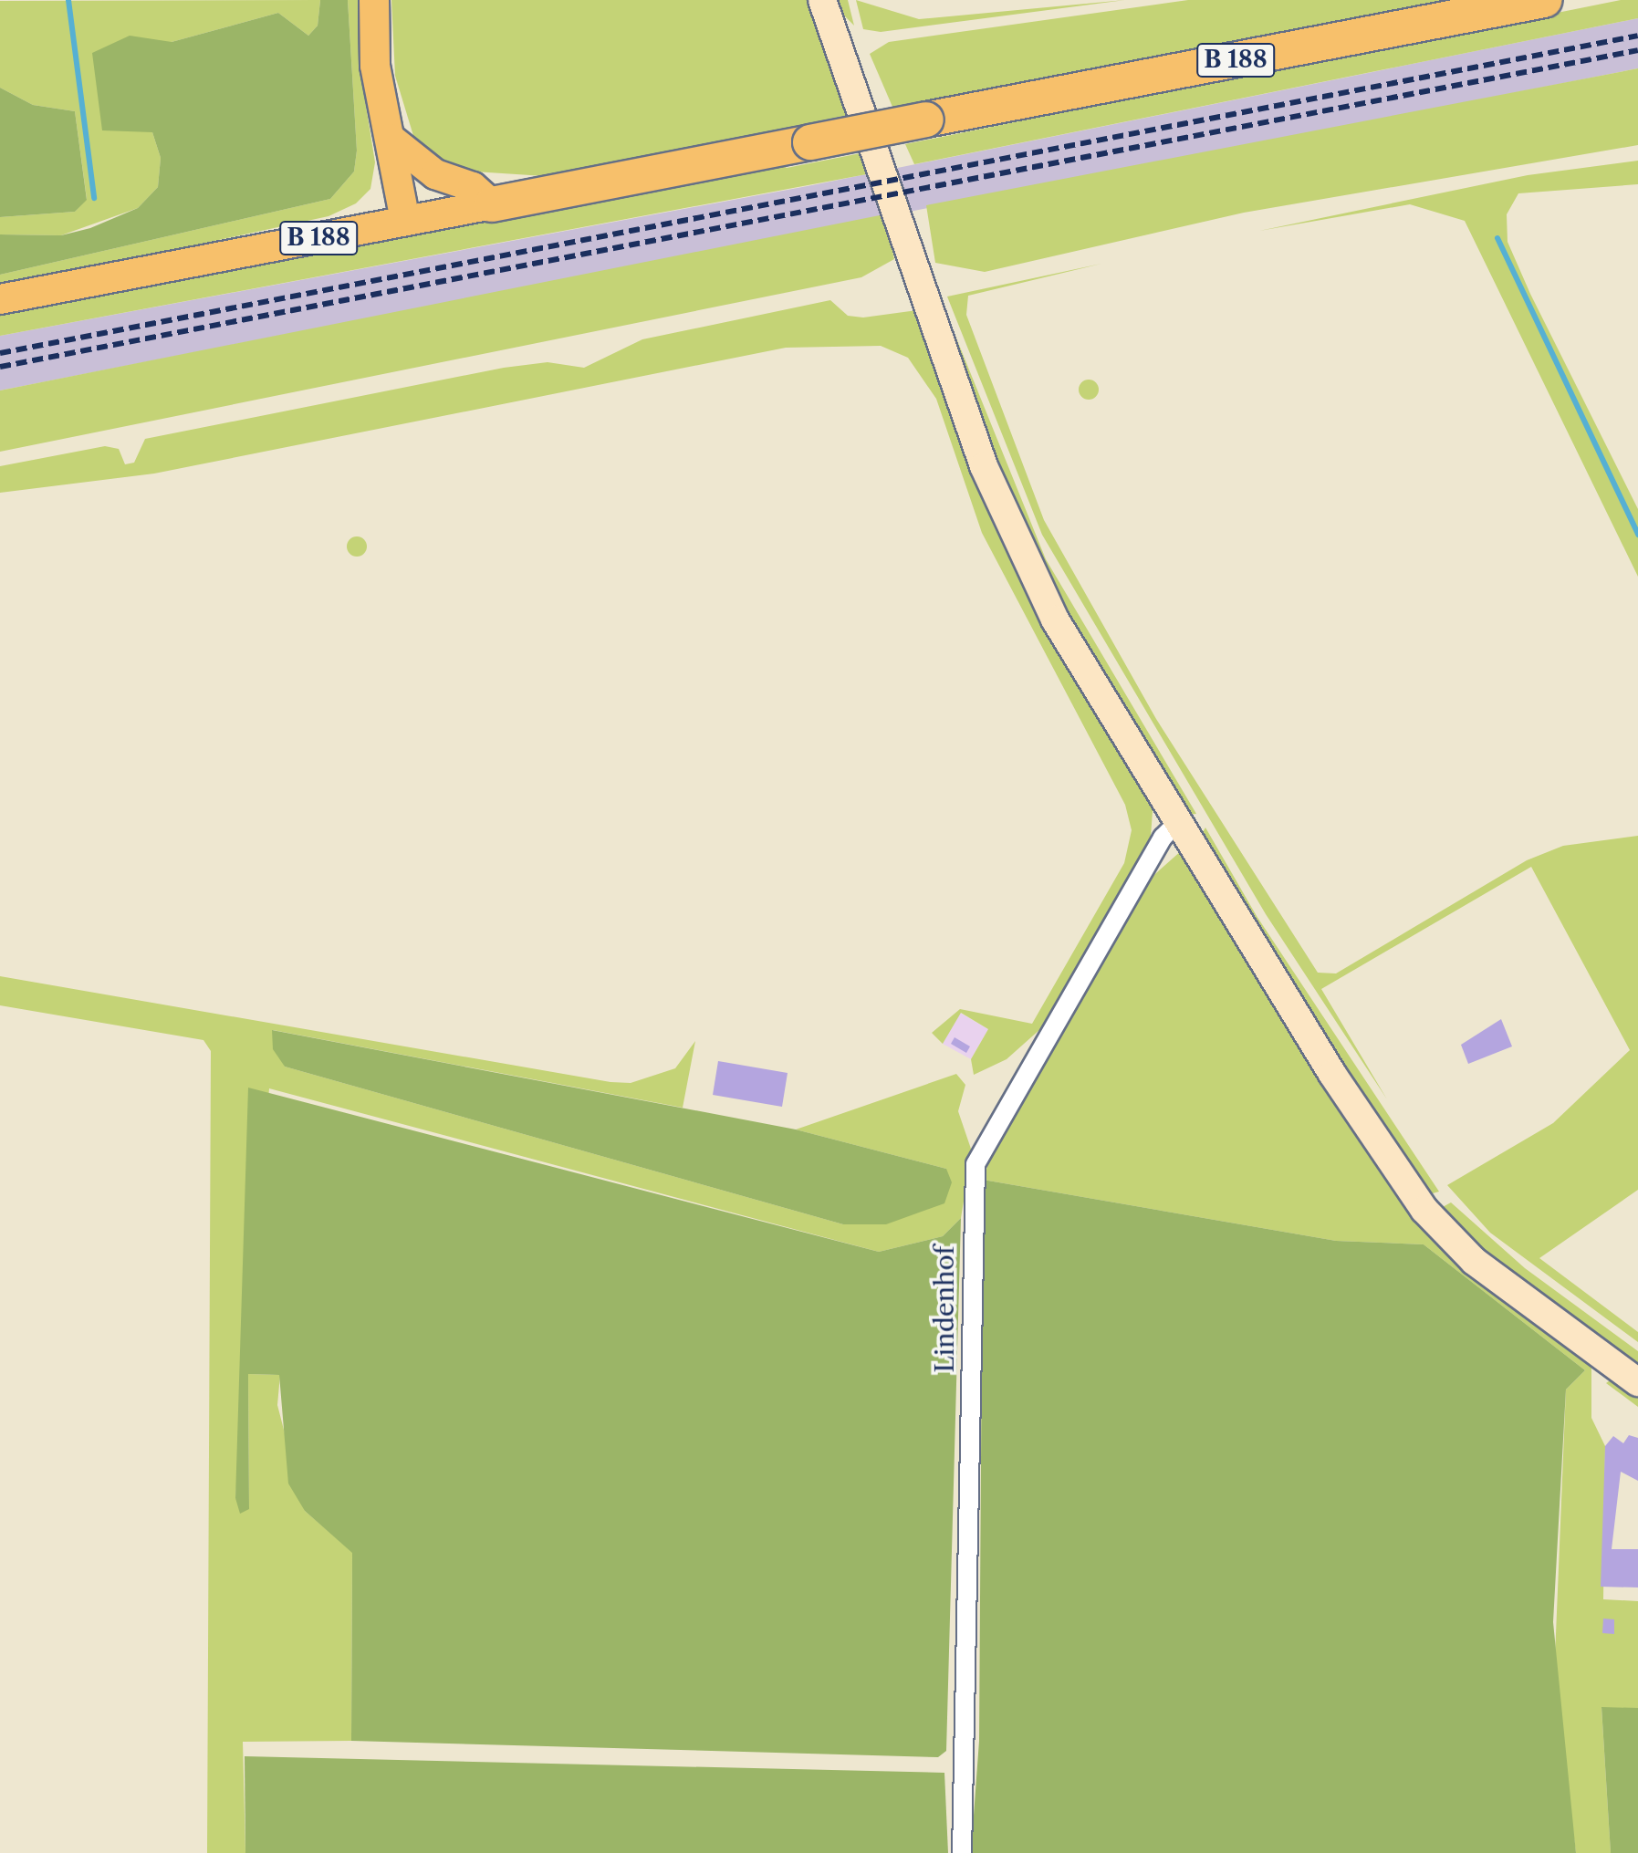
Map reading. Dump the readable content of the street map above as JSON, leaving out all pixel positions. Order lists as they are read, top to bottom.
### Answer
{
  "streets": {
    "highway": ["B 188"],
    "street": ["Lindenhof"]
  }
}
